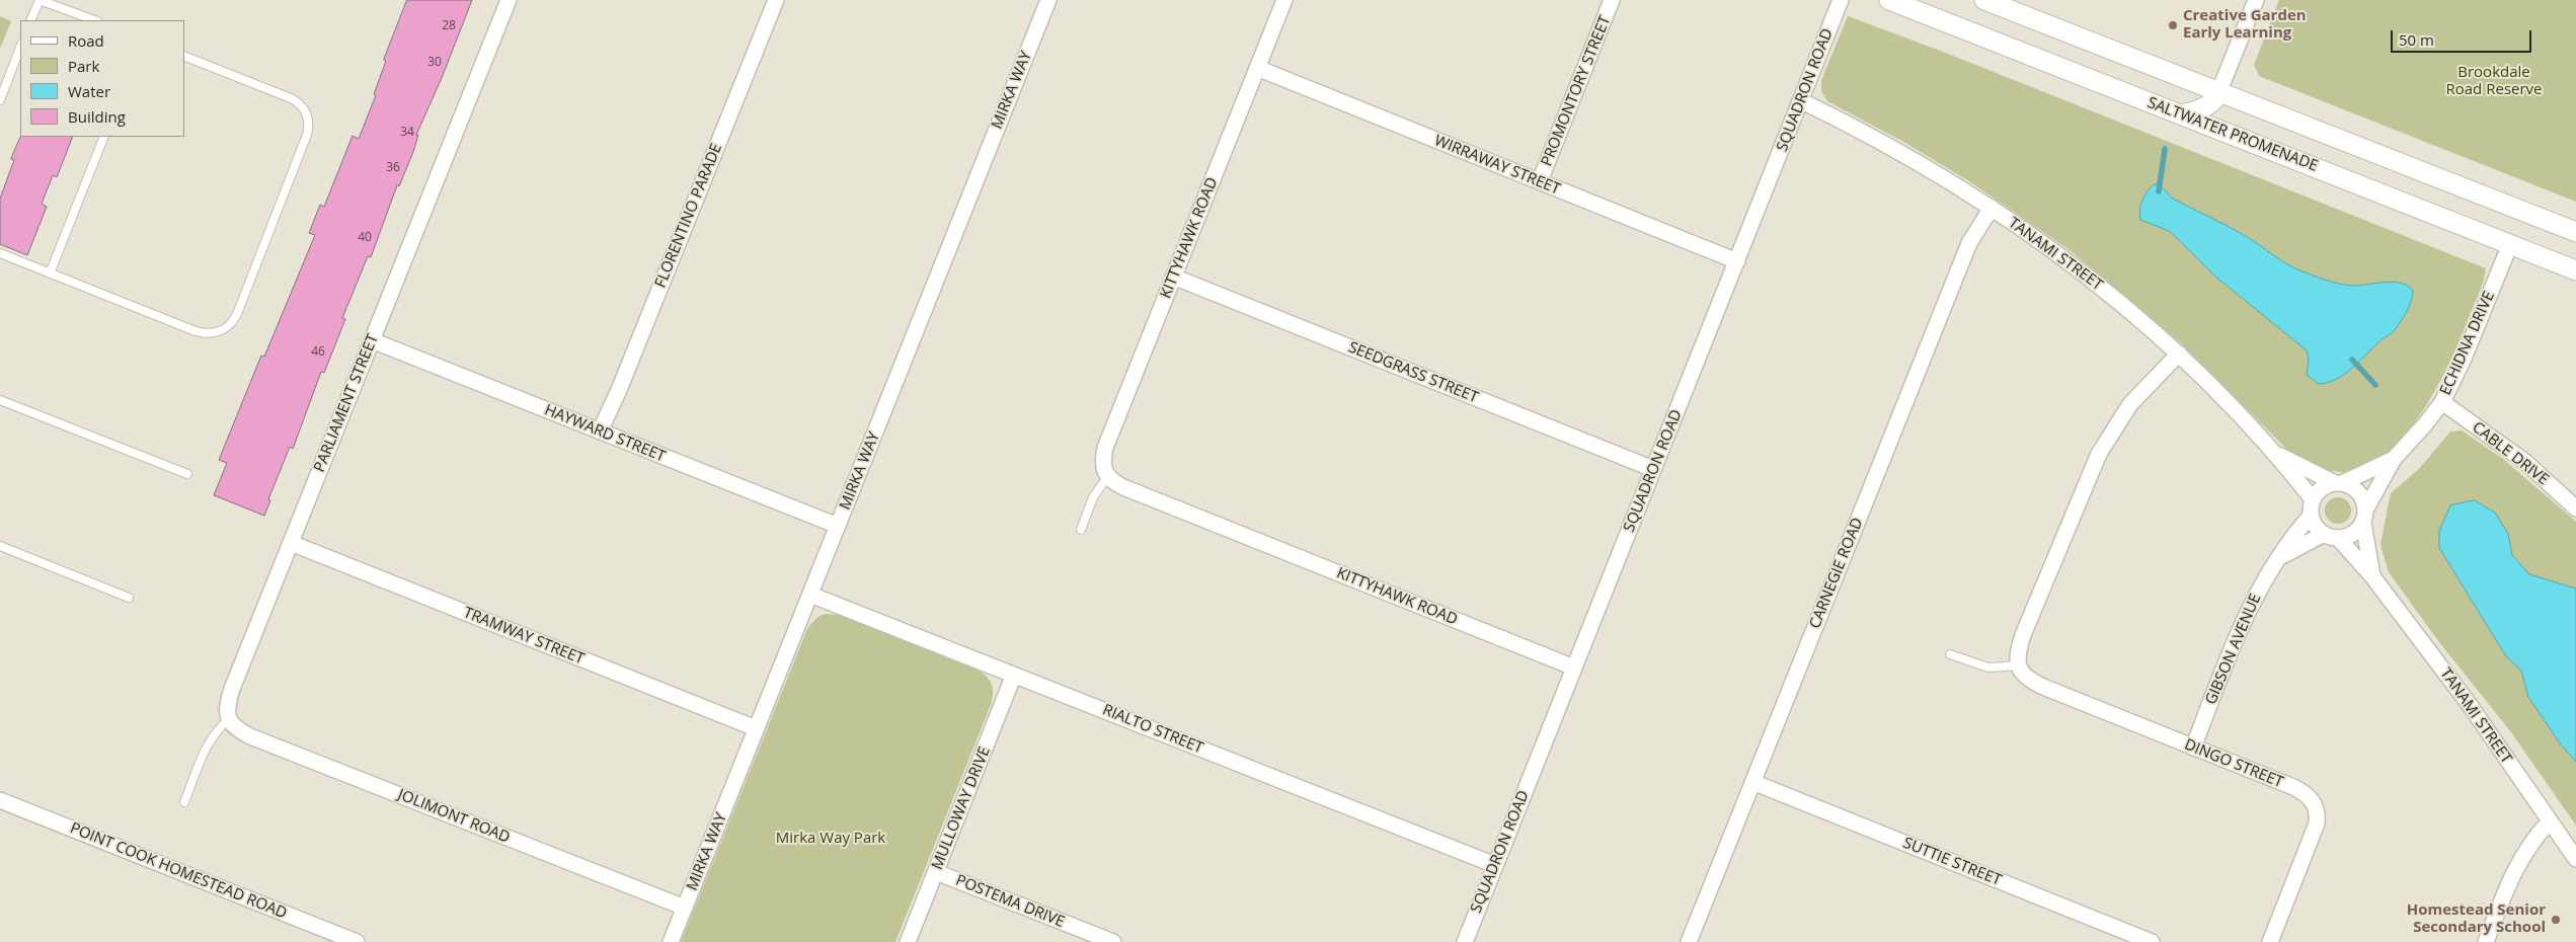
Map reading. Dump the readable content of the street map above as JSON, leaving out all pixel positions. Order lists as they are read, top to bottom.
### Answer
{
  "streets": {
    "street": [
      "MIRKA WAY",
      "SQUADRON ROAD",
      "PROMONTORY STREET",
      "SALTWATER PROMENADE",
      "WIRRAWAY STREET",
      "FLORENTINO PARADE",
      "KITTYHAWK ROAD",
      "TANAMI STREET",
      "ECHIDNA DRIVE",
      "SEEDGRASS STREET",
      "PARLIAMENT STREET",
      "HAYWARD STREET",
      "CABLE DRIVE",
      "CARNEGIE ROAD",
      "TRAMWAY STREET",
      "GIBSON AVENUE",
      "RIALTO STREET",
      "DINGO STREET",
      "MULLOWAY DRIVE",
      "JOLIMONT ROAD",
      "SUTTIE STREET",
      "POINT COOK HOMESTEAD ROAD",
      "POSTEMA DRIVE"
    ]
  },
  "crossings": [
    ["MIRKA WAY", "HAYWARD STREET"],
    ["MIRKA WAY", "TRAMWAY STREET"],
    ["MIRKA WAY", "RIALTO STREET"],
    ["MIRKA WAY", "JOLIMONT ROAD"],
    ["SQUADRON ROAD", "WIRRAWAY STREET"],
    ["SQUADRON ROAD", "KITTYHAWK ROAD"],
    ["SQUADRON ROAD", "TANAMI STREET"],
    ["SQUADRON ROAD", "SEEDGRASS STREET"],
    ["SQUADRON ROAD", "RIALTO STREET"],
    ["PROMONTORY STREET", "WIRRAWAY STREET"],
    ["SALTWATER PROMENADE", "ECHIDNA DRIVE"],
    ["WIRRAWAY STREET", "KITTYHAWK ROAD"],
    ["FLORENTINO PARADE", "HAYWARD STREET"],
    ["KITTYHAWK ROAD", "SEEDGRASS STREET"],
    ["TANAMI STREET", "ECHIDNA DRIVE"],
    ["TANAMI STREET", "CARNEGIE ROAD"],
    ["TANAMI STREET", "GIBSON AVENUE"],
    ["ECHIDNA DRIVE", "CABLE DRIVE"],
    ["ECHIDNA DRIVE", "GIBSON AVENUE"],
    ["PARLIAMENT STREET", "HAYWARD STREET"],
    ["PARLIAMENT STREET", "TRAMWAY STREET"],
    ["PARLIAMENT STREET", "JOLIMONT ROAD"],
    ["CARNEGIE ROAD", "SUTTIE STREET"],
    ["GIBSON AVENUE", "DINGO STREET"],
    ["RIALTO STREET", "MULLOWAY DRIVE"],
    ["MULLOWAY DRIVE", "POSTEMA DRIVE"]
  ],
  "parks": ["Brookdale Road Reserve", "Mirka Way Park"],
  "places": ["Creative Garden Early Learning", "Homestead Senior Secondary School"],
  "house_numbers": [
    "28",
    "30",
    "34",
    "36",
    "40",
    "46"
  ],
  "legend": [
    "Road",
    "Park",
    "Water",
    "Building"
  ],
  "scale_bar": "50 m"
}
